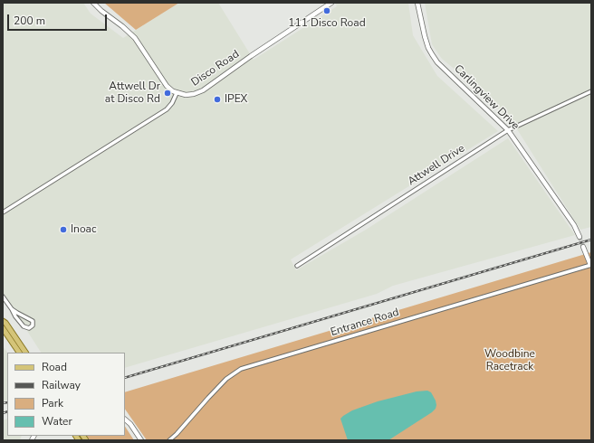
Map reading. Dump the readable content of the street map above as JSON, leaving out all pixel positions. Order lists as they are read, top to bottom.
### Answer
{
  "streets": {
    "street": [
      "Disco Road",
      "Carlingview Drive",
      "Attwell Drive",
      "Entrance Road"
    ]
  },
  "crossings": [
    ["Carlingview Drive", "Attwell Drive"]
  ],
  "parks": ["Woodbine Racetrack"],
  "places": [
    "111 Disco Road",
    "Attwell Dr at Disco Rd",
    "IPEX",
    "Inoac"
  ],
  "legend": [
    "Road",
    "Railway",
    "Park",
    "Water"
  ],
  "scale_bar": "200 m"
}
